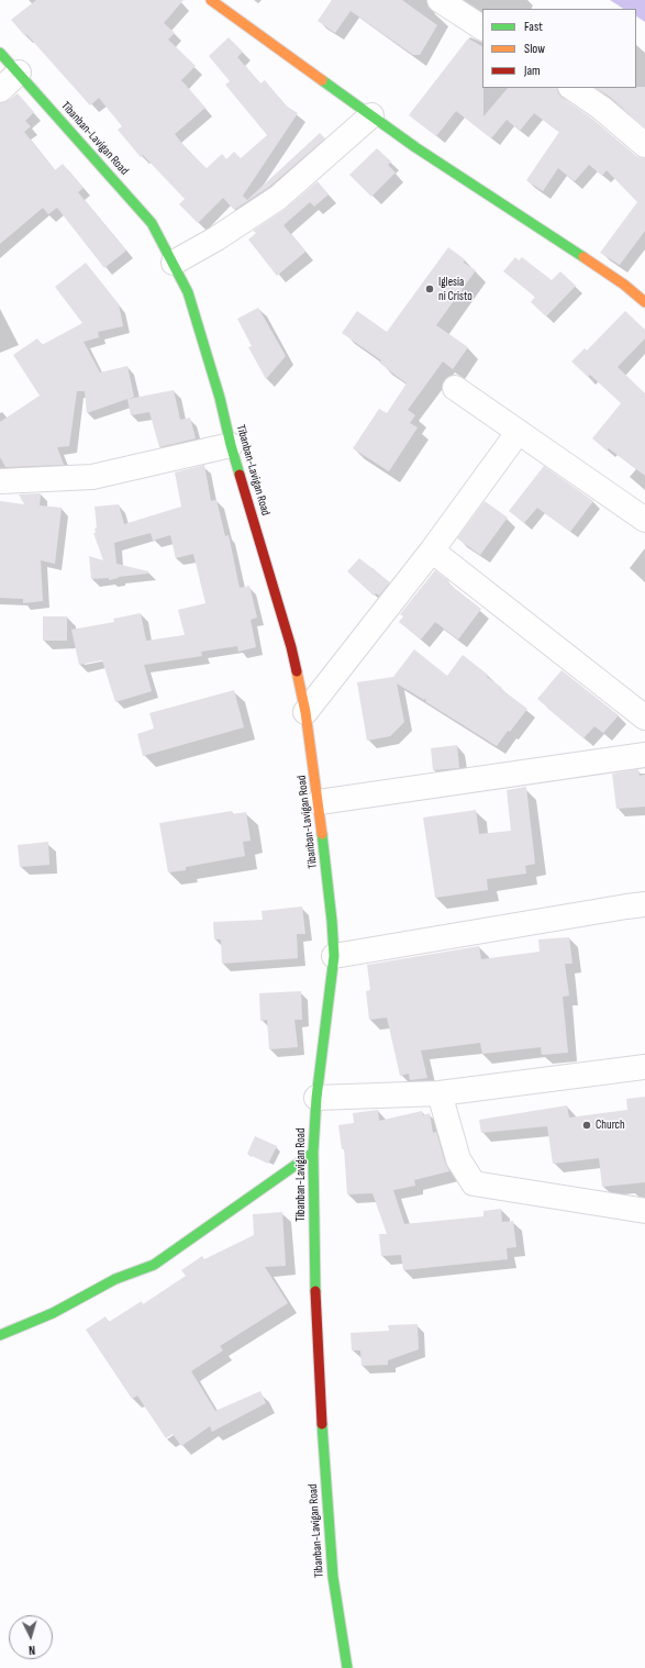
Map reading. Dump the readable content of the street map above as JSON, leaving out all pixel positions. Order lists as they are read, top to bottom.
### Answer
{
  "streets": {
    "main road": ["Tibanban-Lavigan Road"]
  },
  "places": ["Iglesia ni Cristo", "Church"],
  "legend": ["Fast", "Slow", "Jam"],
  "north": "bottom"
}
